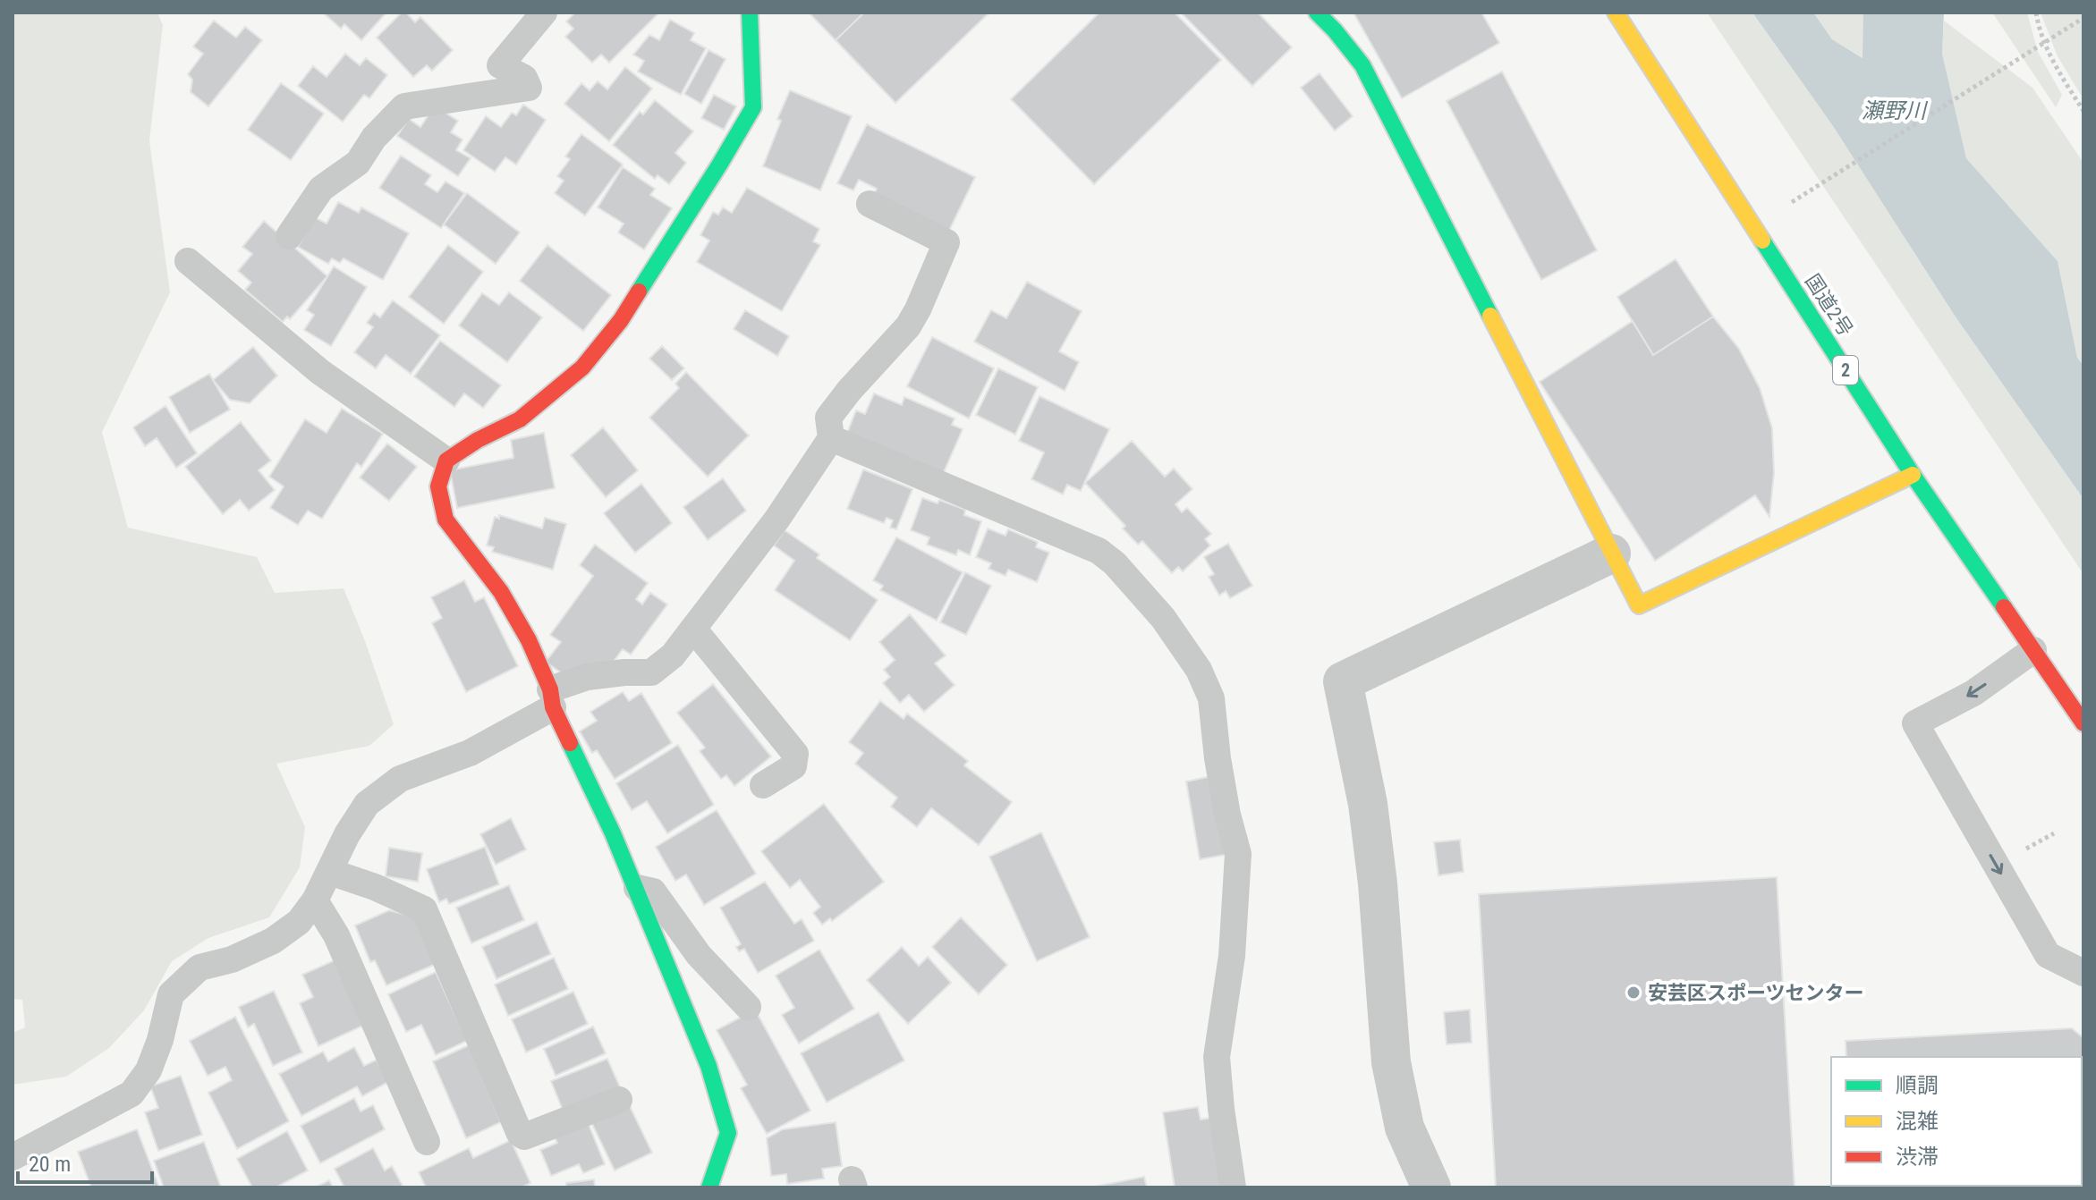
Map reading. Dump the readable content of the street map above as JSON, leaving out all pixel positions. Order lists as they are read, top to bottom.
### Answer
{
  "streets": {
    "main road": ["国道2号", "2"]
  },
  "water": ["瀬野川"],
  "places": ["安芸区スポーツセンター"],
  "legend": ["順調", "混雑", "渋滞"],
  "scale_bar": "20 m"
}
